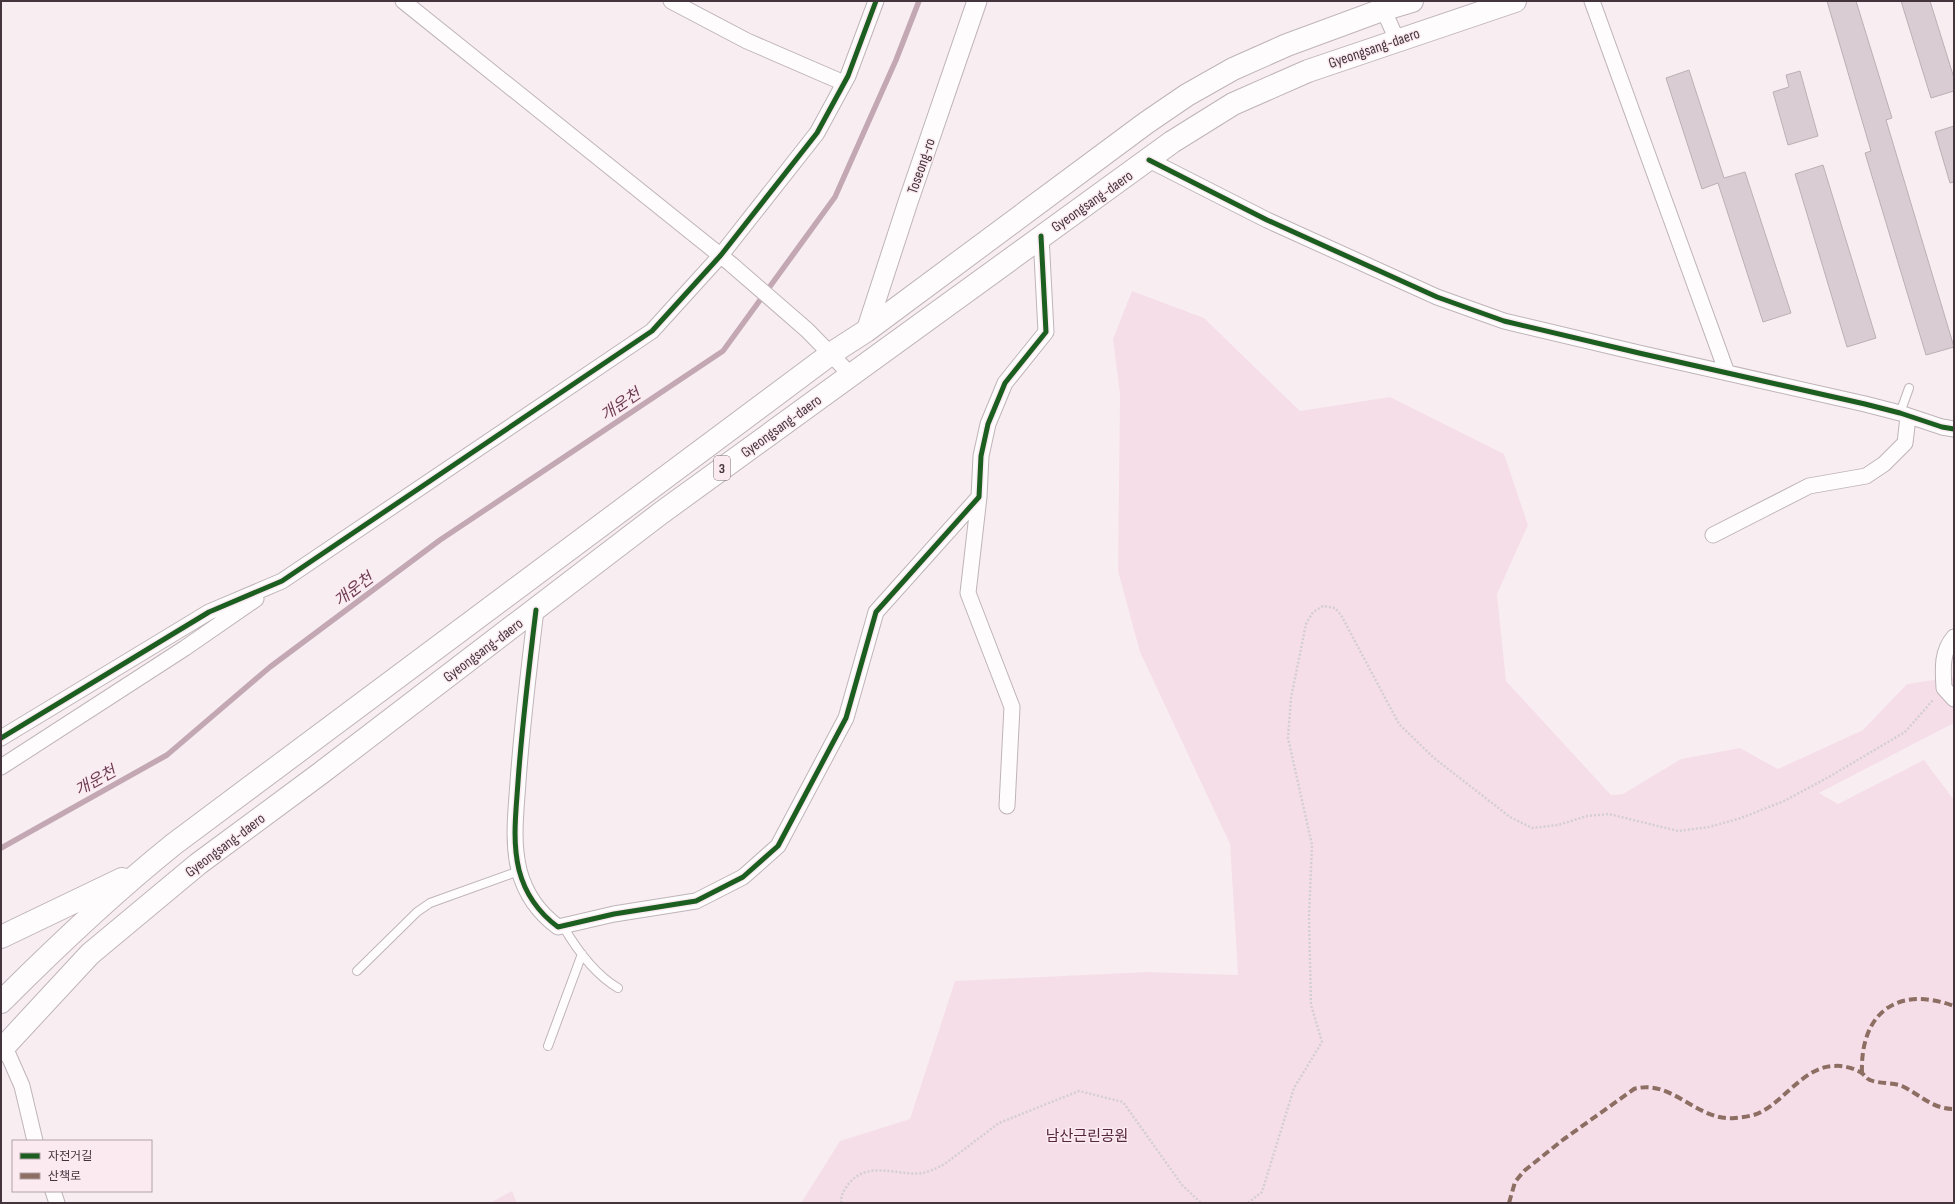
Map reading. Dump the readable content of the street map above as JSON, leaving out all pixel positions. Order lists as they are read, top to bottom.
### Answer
{
  "streets": {
    "main road": ["Gyeongsang-daero", "3"],
    "street": ["Toseong-ro"]
  },
  "crossings": [
    ["Gyeongsang-daero", "Toseong-ro"]
  ],
  "water": ["개운천"],
  "parks": ["남산근린공원"],
  "legend": ["자전거길", "산책로"]
}
